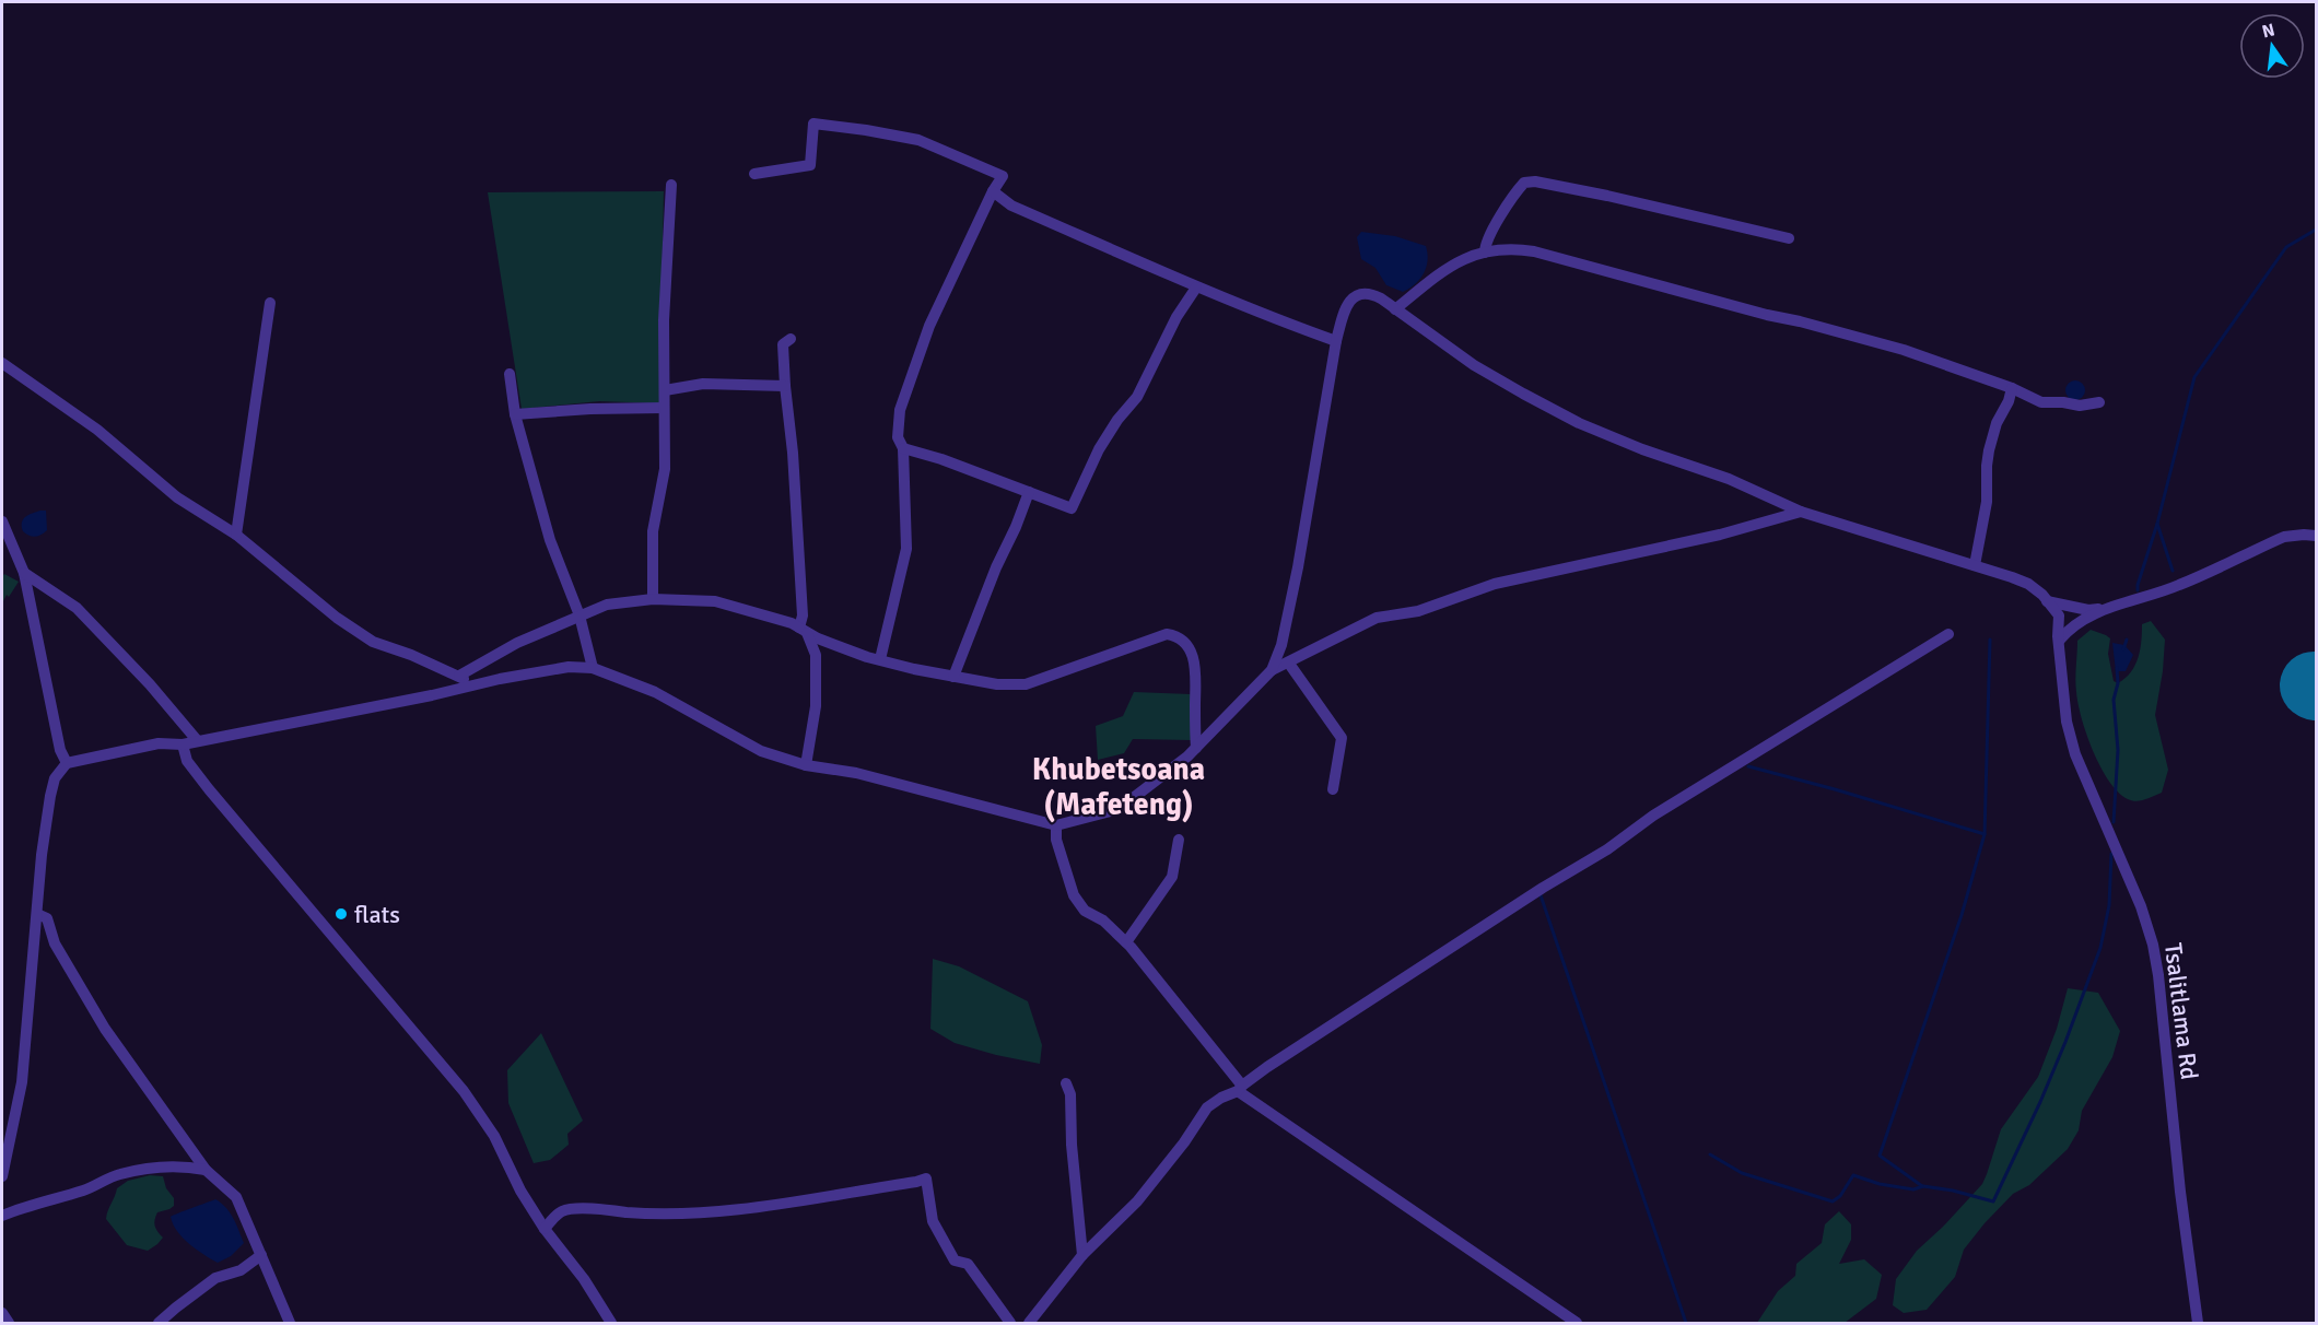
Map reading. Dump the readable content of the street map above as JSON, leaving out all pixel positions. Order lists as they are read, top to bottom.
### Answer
{
  "streets": {
    "street": ["Tsalitlama Rd"]
  },
  "districts": ["Khubetsoana (Mafeteng)"],
  "places": ["flats"],
  "north": "top"
}
